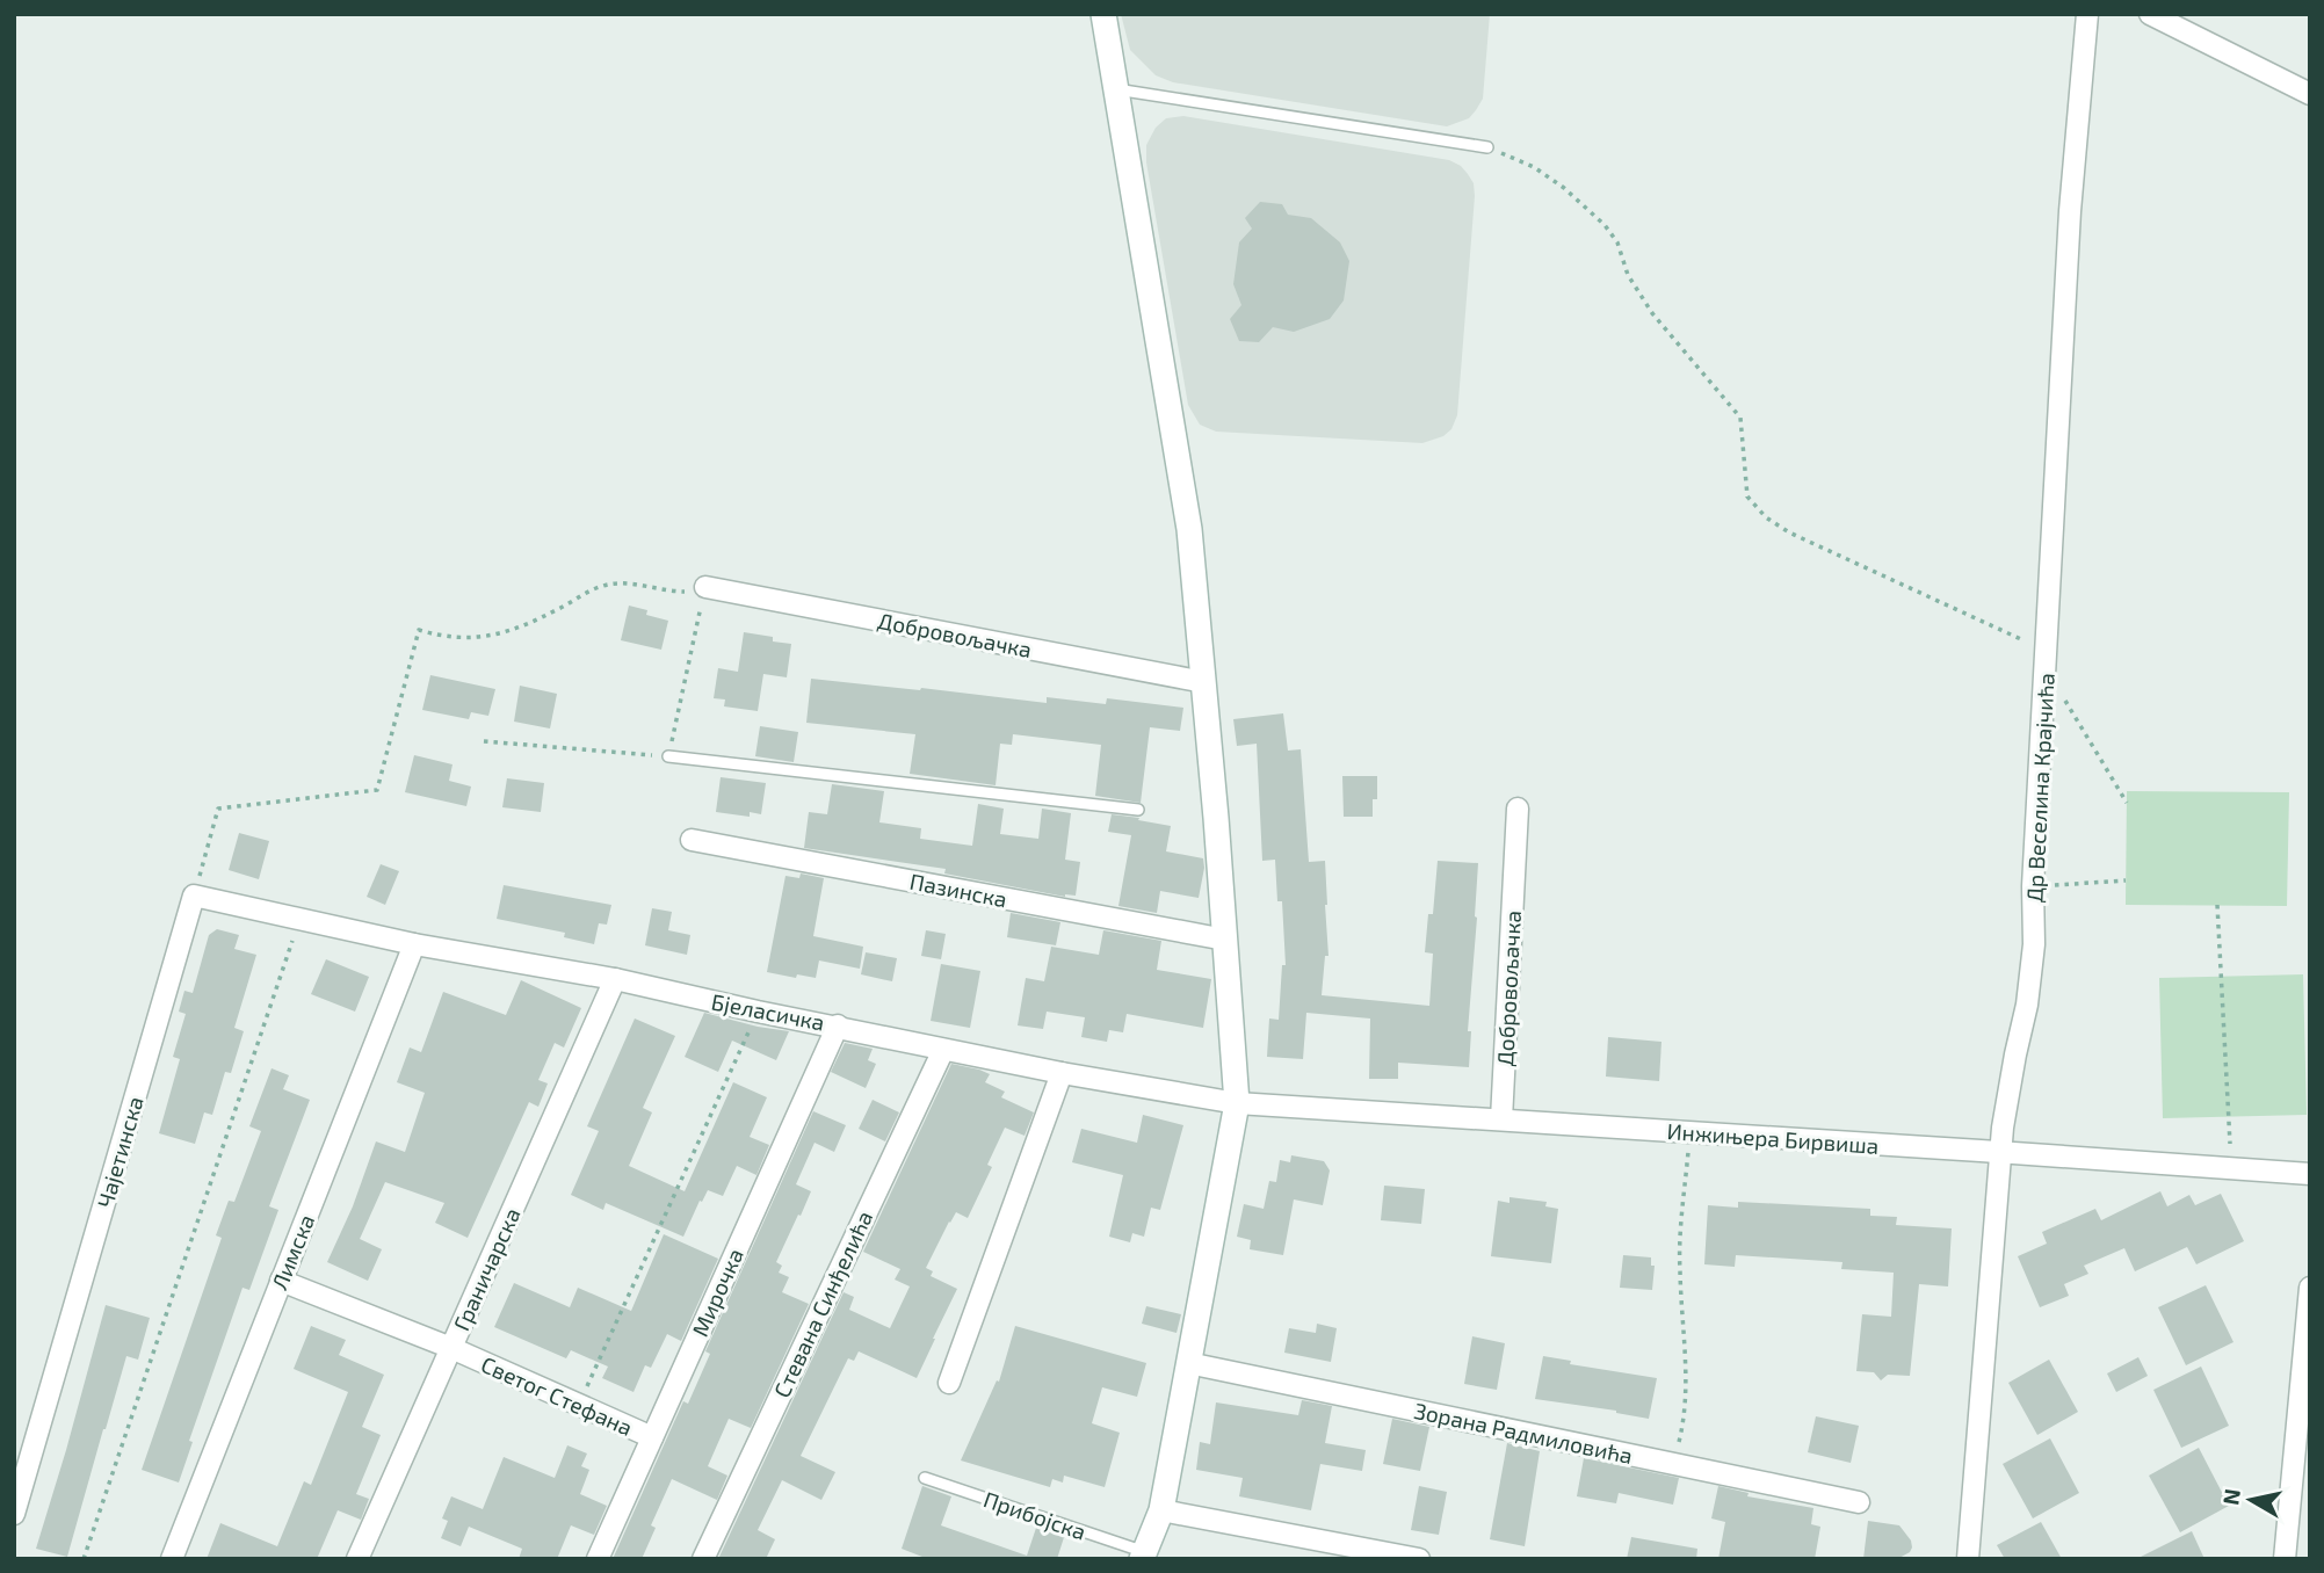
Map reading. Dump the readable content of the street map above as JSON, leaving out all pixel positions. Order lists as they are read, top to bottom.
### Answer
{
  "streets": {
    "street": [
      "Добровољачка",
      "Др Веселина Крајчића",
      "Пазинска",
      "Бјеласичка",
      "Инжињера Бирвиша",
      "Чајетинска",
      "Лимска",
      "Граничарска",
      "Мирочка",
      "Стевана Синђелића",
      "Светог Стефана",
      "Зорана Радмиловића"
    ],
    "lane": ["Прибојска"]
  },
  "crossings": [
    ["Добровољачка", "Инжињера Бирвиша"],
    ["Др Веселина Крајчића", "Инжињера Бирвиша"],
    ["Бјеласичка", "Инжињера Бирвиша"],
    ["Бјеласичка", "Лимска"],
    ["Бјеласичка", "Граничарска"],
    ["Бјеласичка", "Мирочка"],
    ["Бјеласичка", "Стевана Синђелића"],
    ["Лимска", "Светог Стефана"],
    ["Граничарска", "Светог Стефана"],
    ["Мирочка", "Светог Стефана"]
  ],
  "north": "left"
}
